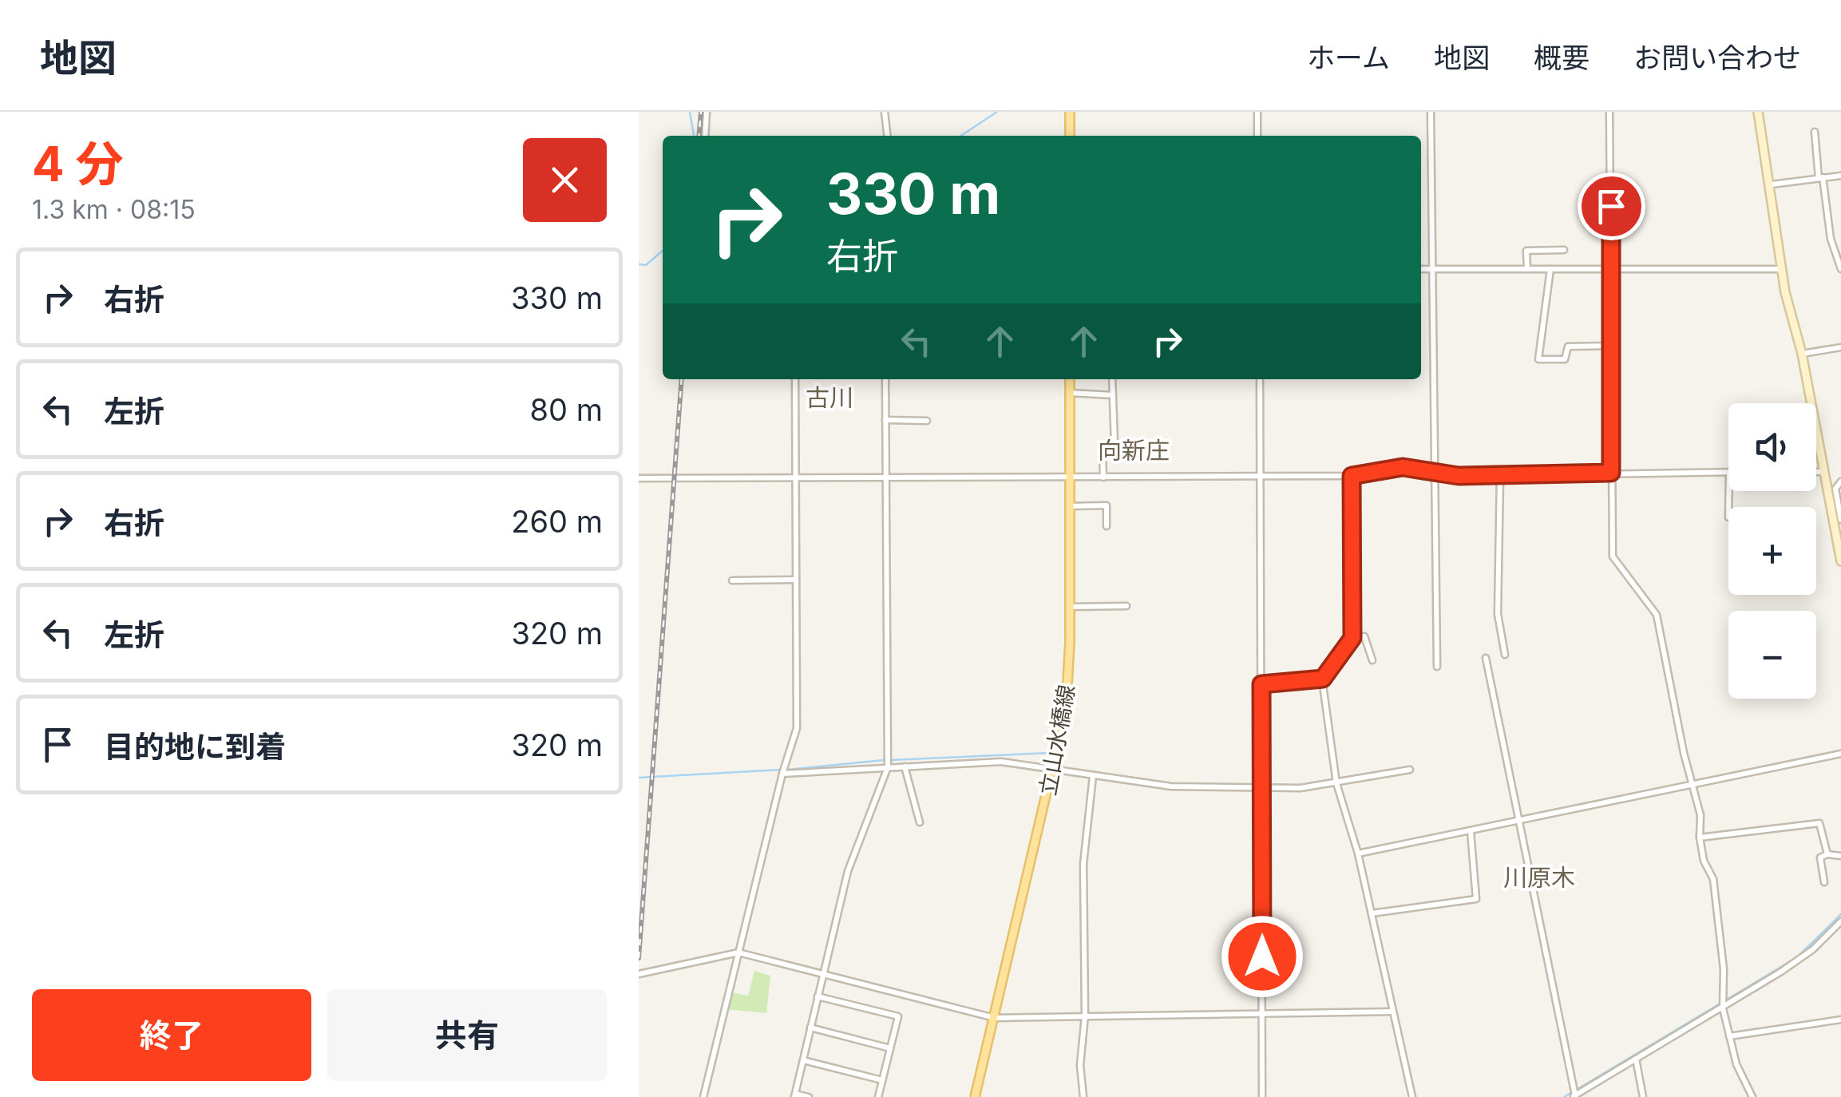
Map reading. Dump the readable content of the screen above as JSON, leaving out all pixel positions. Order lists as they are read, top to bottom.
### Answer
{
  "streets": {
    "main road": ["立山水橋線"]
  },
  "districts": ["古川", "向新庄", "川原木"],
  "page": {
    "header": "地図",
    "nav": [
      "ホーム",
      "地図",
      "概要",
      "お問い合わせ"
    ],
    "heading": ["4 分", "1.3 km · 08:15"],
    "turn": ["330 m", "右折"],
    "list": [
      {
        "name": "右折",
        "value": "330 m"
      },
      {
        "name": "左折",
        "value": "80 m"
      },
      {
        "name": "右折",
        "value": "260 m"
      },
      {
        "name": "左折",
        "value": "320 m"
      },
      {
        "name": "目的地に到着",
        "value": "320 m"
      }
    ],
    "map_buttons": ["+", "−"],
    "buttons": ["終了", "共有"]
  }
}
